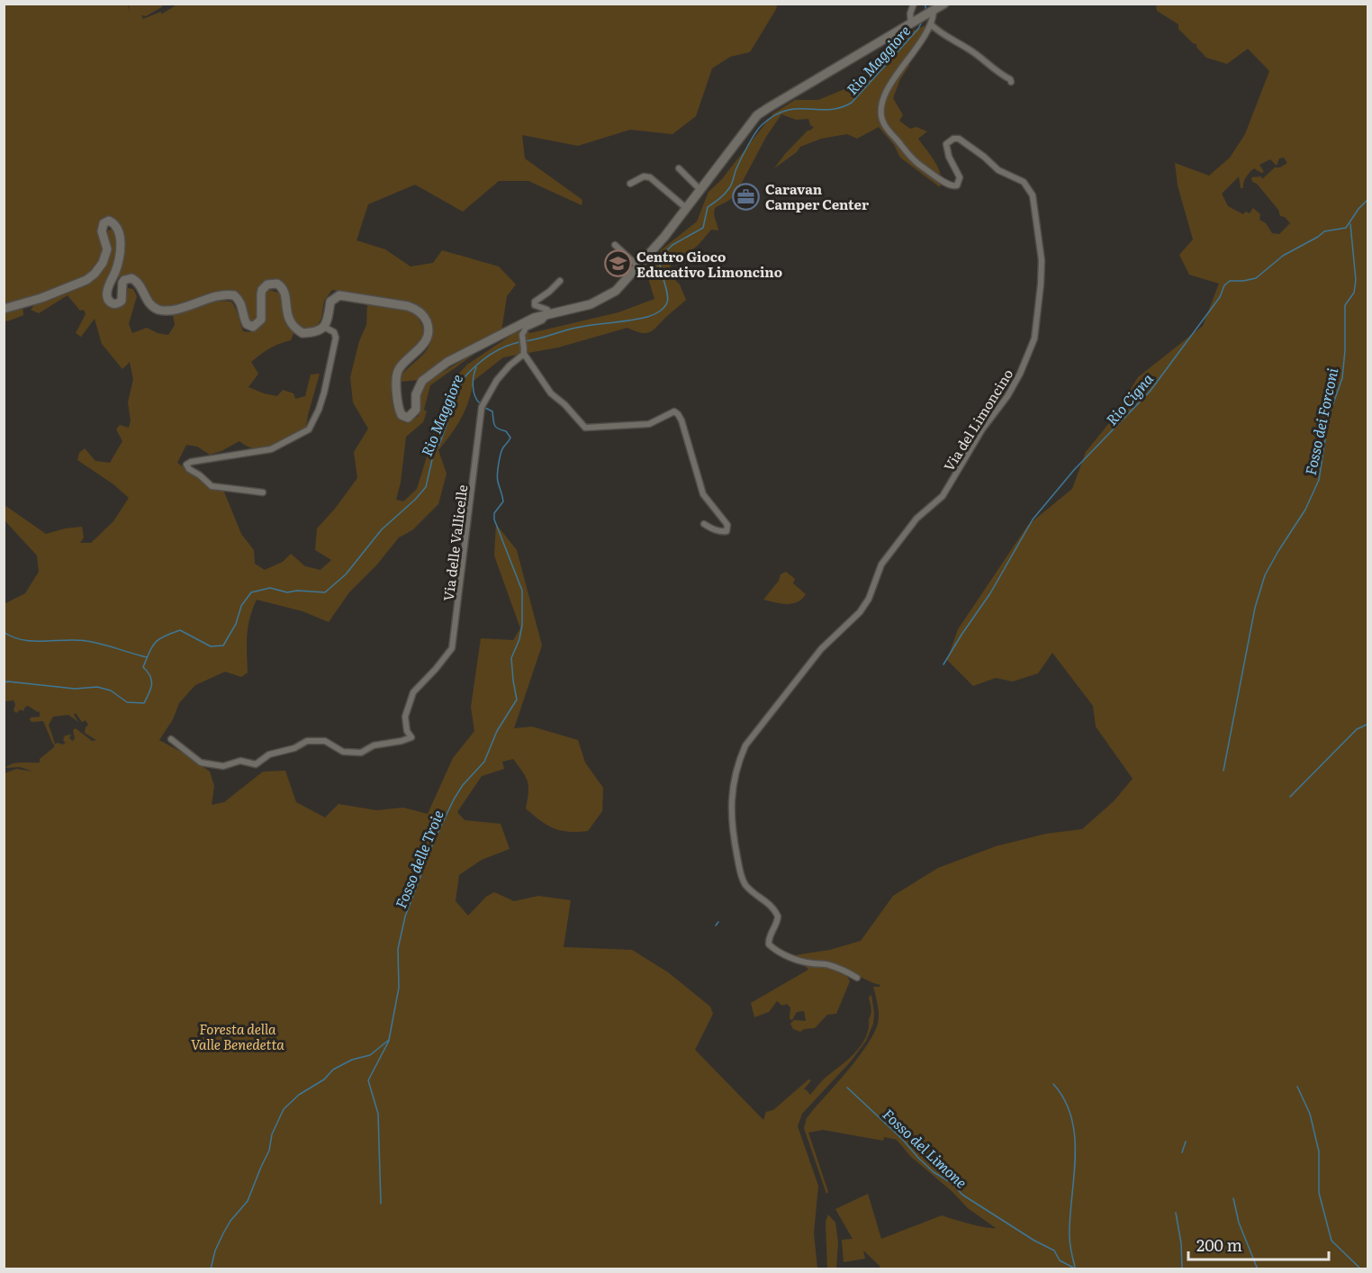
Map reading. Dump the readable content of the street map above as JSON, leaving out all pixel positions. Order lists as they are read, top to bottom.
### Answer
{
  "streets": {
    "street": ["Via del Limoncino", "Via delle Vallicelle"]
  },
  "water": [
    "Rio Maggiore",
    "Rio Cigna",
    "Fosso dei Forconi",
    "Fosso delle Troie",
    "Fosso del Limone"
  ],
  "parks": ["Foresta della Valle Benedetta"],
  "places": {
    "office": ["Caravan Camper Center"],
    "school or university": ["Centro Gioco Educativo Limoncino"]
  },
  "scale_bar": "200 m"
}
